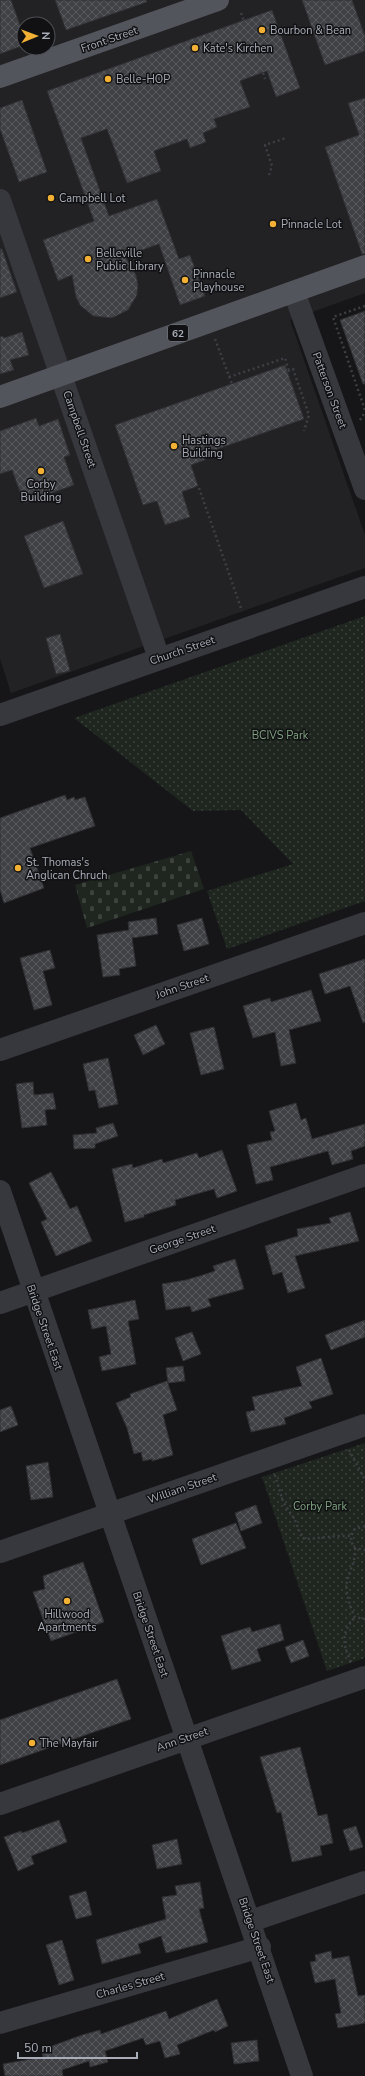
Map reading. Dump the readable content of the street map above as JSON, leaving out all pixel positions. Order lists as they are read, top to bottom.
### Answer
{
  "streets": {
    "main road": ["Front Street", "62"],
    "street": [
      "Patterson Street",
      "Campbell Street",
      "Church Street",
      "John Street",
      "George Street",
      "Bridge Street East",
      "William Street",
      "Ann Street",
      "Charles Street"
    ]
  },
  "crossings": [
    ["62", "Patterson Street"],
    ["62", "Campbell Street"],
    ["Campbell Street", "Church Street"],
    ["George Street", "Bridge Street East"],
    ["Bridge Street East", "William Street"],
    ["Bridge Street East", "Ann Street"],
    ["Bridge Street East", "Charles Street"]
  ],
  "parks": ["BCIVS Park", "Corby Park"],
  "places": [
    "Bourbon & Bean",
    "Kate's Kirchen",
    "Belle-HOP",
    "Campbell Lot",
    "Pinnacle Lot",
    "Belleville Public Library",
    "Pinnacle Playhouse",
    "Hastings Building",
    "Corby Building",
    "St. Thomas's Anglican Chruch",
    "Hillwood Apartments",
    "The Mayfair"
  ],
  "scale_bar": "50 m",
  "north": "right"
}
